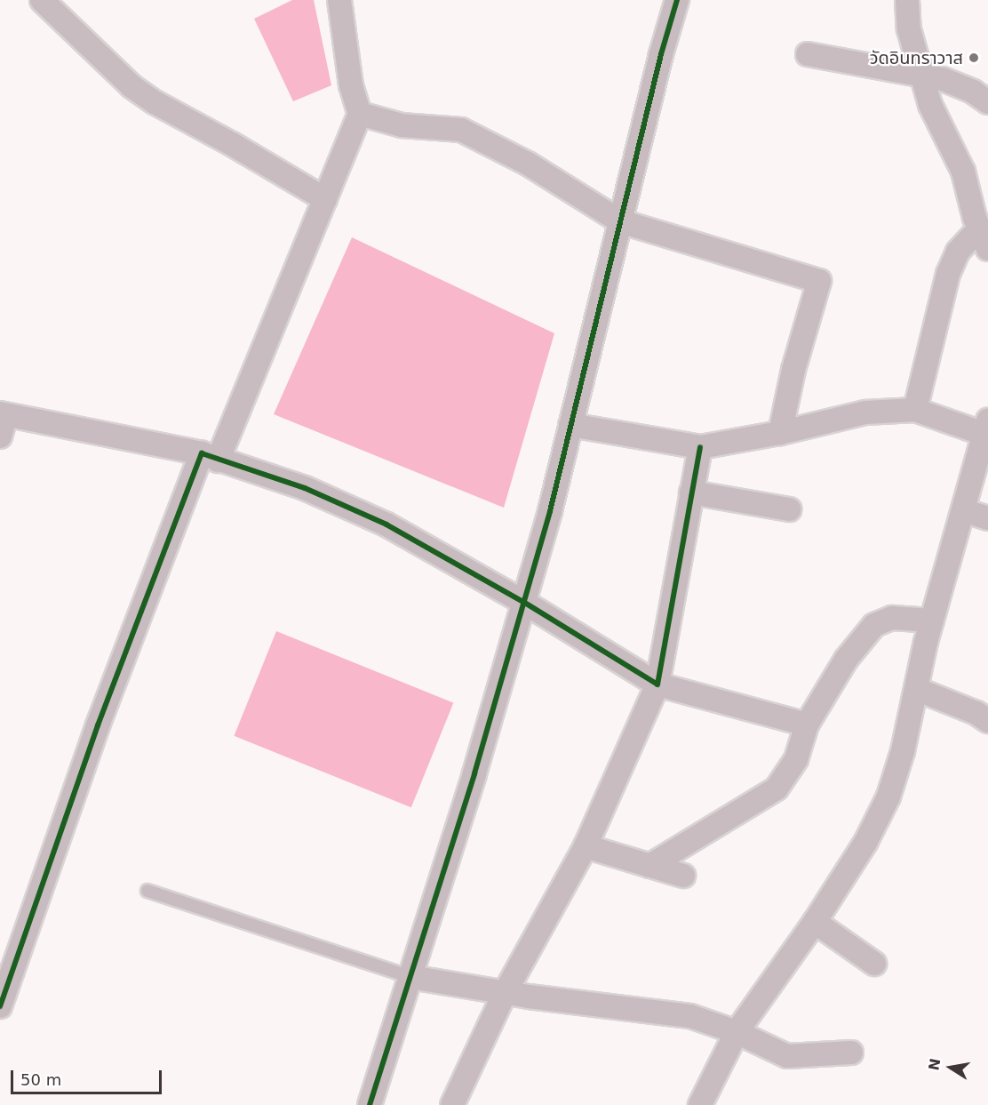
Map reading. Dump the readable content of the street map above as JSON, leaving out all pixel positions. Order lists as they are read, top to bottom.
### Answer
{
  "places": ["วัดอินทราวาส"],
  "scale_bar": "50 m",
  "north": "left"
}
